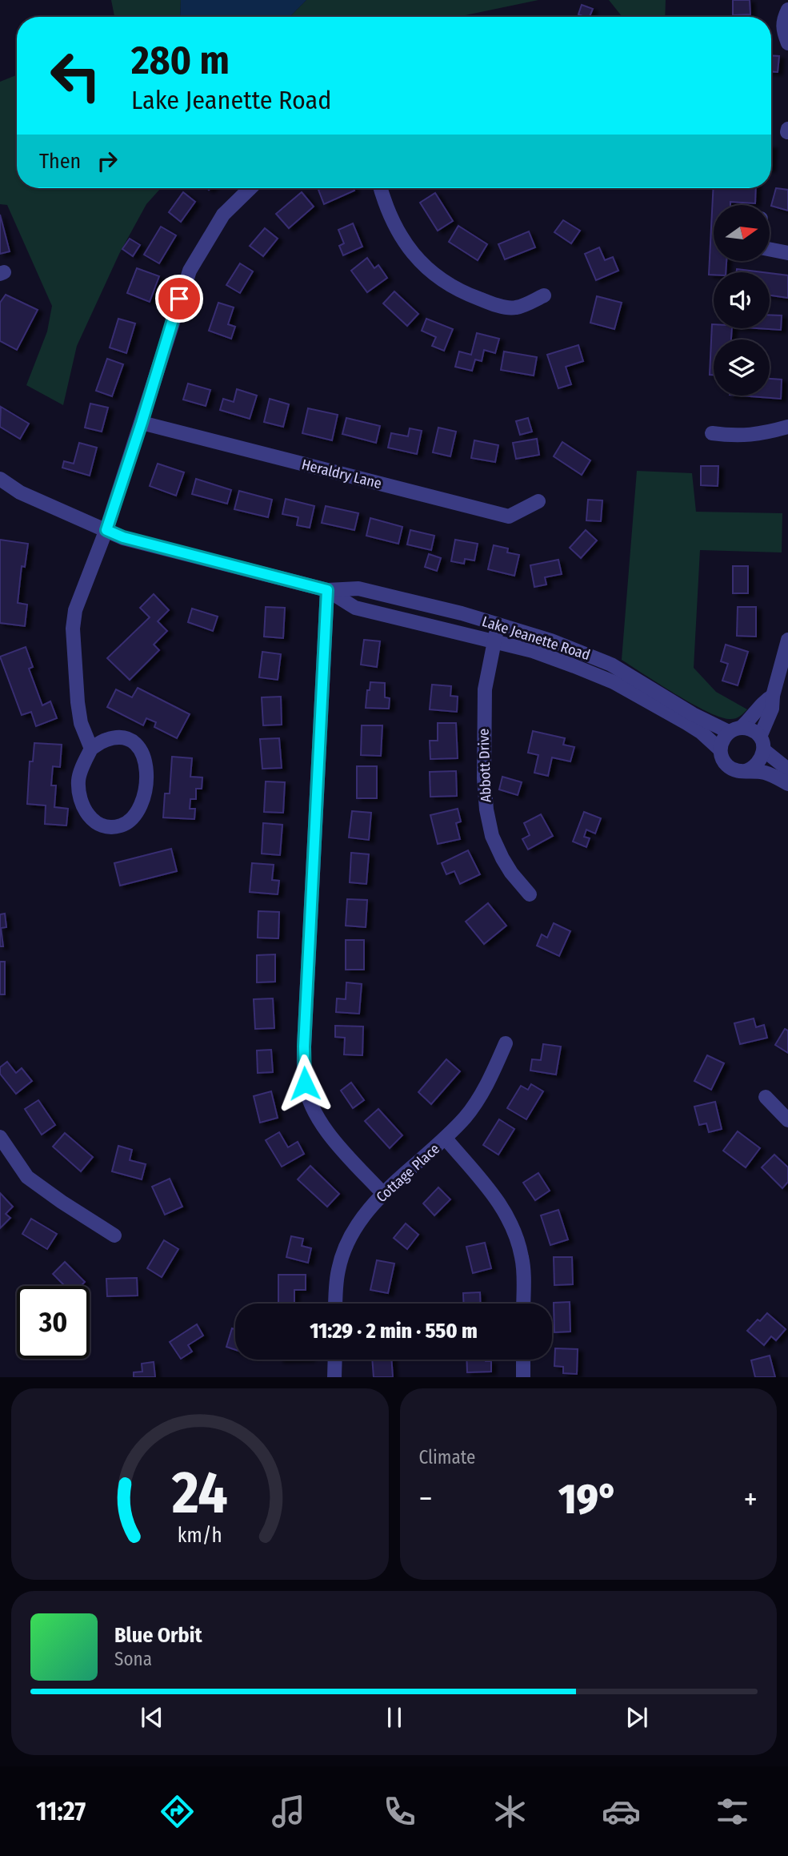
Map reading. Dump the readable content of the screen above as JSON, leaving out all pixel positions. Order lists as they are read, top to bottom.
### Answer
{
  "streets": {
    "street": [
      "Heraldry Lane",
      "Lake Jeanette Road",
      "Abbott Drive",
      "Cottage Place"
    ]
  },
  "crossings": [
    ["Lake Jeanette Road", "Abbott Drive"]
  ],
  "north": "right",
  "page": {
    "turn": ["280 m", "Lake Jeanette Road"],
    "then": "Then",
    "limit": "30",
    "trip": "11:29 · 2 min · 550 m",
    "tile": "Climate",
    "heat": ["−", "19°", "+"],
    "song": ["Blue Orbit", "Sona"],
    "tabs": "11:27",
    "gauge": ["24", "km/h"]
  }
}
